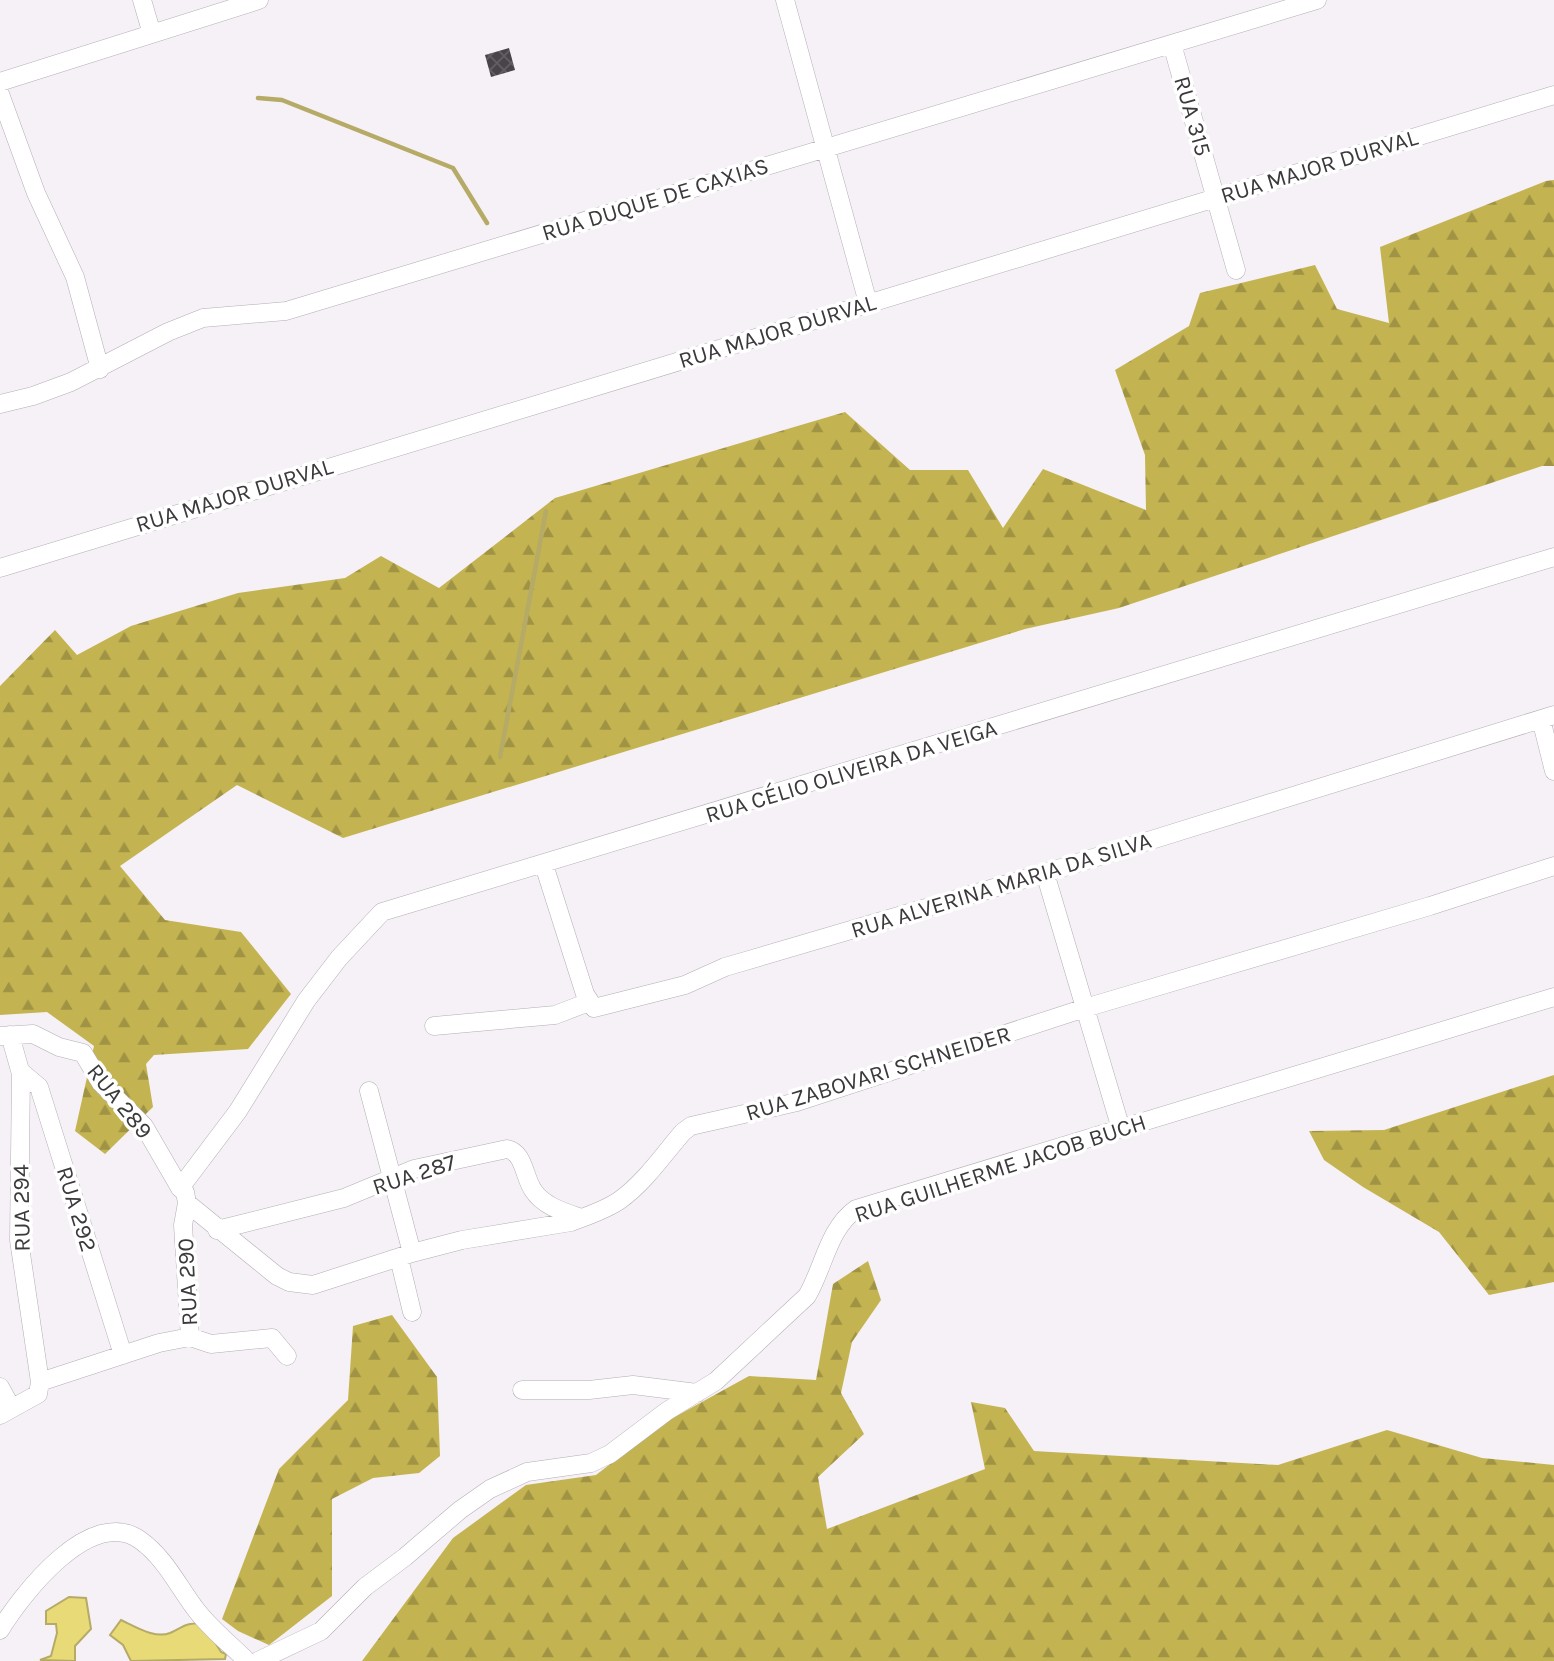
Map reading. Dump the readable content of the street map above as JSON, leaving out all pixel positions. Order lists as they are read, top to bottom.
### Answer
{
  "streets": {
    "street": [
      "RUA 315",
      "RUA MAJOR DURVAL",
      "RUA DUQUE DE CAXIAS",
      "RUA CÉLIO OLIVEIRA DA VEIGA",
      "RUA ALVERINA MARIA DA SILVA",
      "RUA ZABOVARI SCHNEIDER",
      "RUA 289",
      "RUA GUILHERME JACOB BUCH",
      "RUA 287",
      "RUA 294",
      "RUA 292",
      "RUA 290"
    ]
  },
  "crossings": [
    ["RUA 315", "RUA MAJOR DURVAL"],
    ["RUA 315", "RUA DUQUE DE CAXIAS"],
    ["RUA CÉLIO OLIVEIRA DA VEIGA", "RUA ZABOVARI SCHNEIDER"],
    ["RUA CÉLIO OLIVEIRA DA VEIGA", "RUA 289"],
    ["RUA CÉLIO OLIVEIRA DA VEIGA", "RUA 290"],
    ["RUA ZABOVARI SCHNEIDER", "RUA 289"],
    ["RUA ZABOVARI SCHNEIDER", "RUA 287"],
    ["RUA ZABOVARI SCHNEIDER", "RUA 290"],
    ["RUA 289", "RUA 294"],
    ["RUA 289", "RUA 290"],
    ["RUA 294", "RUA 292"]
  ]
}
